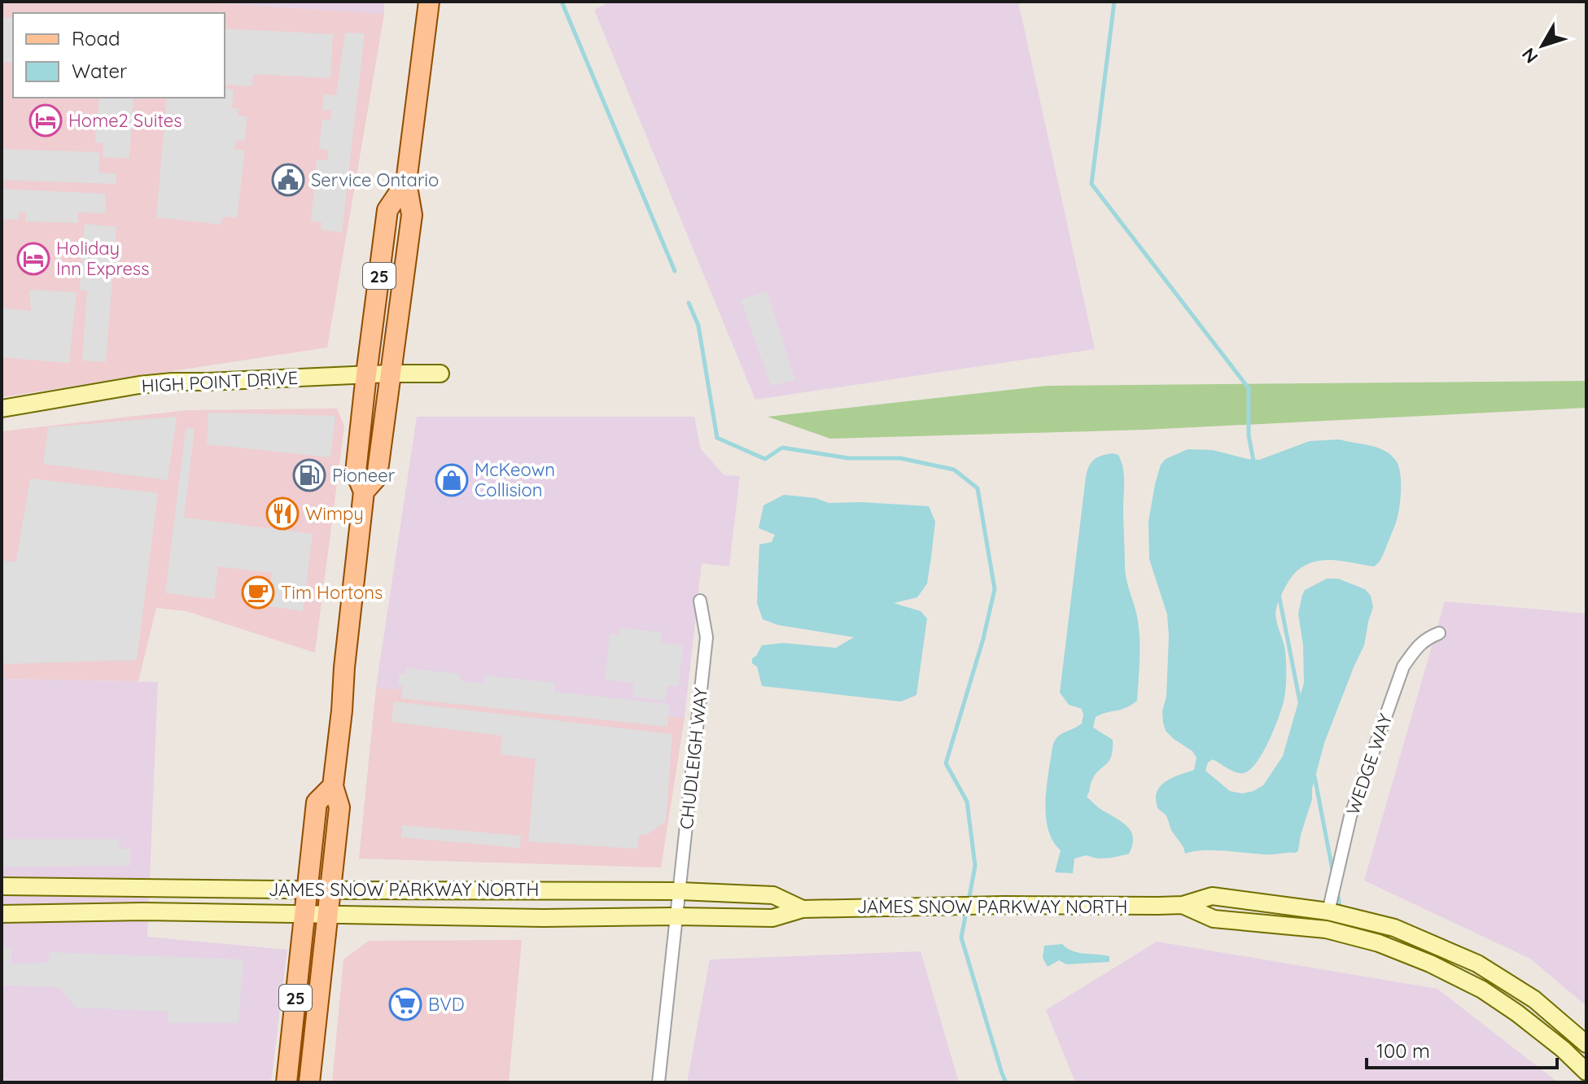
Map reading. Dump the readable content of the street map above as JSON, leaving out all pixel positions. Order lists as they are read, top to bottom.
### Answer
{
  "streets": {
    "main road": ["25", "HIGH POINT DRIVE", "JAMES SNOW PARKWAY NORTH"],
    "street": ["CHUDLEIGH WAY", "WEDGE WAY"]
  },
  "crossings": [
    ["25", "HIGH POINT DRIVE"],
    ["25", "JAMES SNOW PARKWAY NORTH"],
    ["CHUDLEIGH WAY", "JAMES SNOW PARKWAY NORTH"],
    ["WEDGE WAY", "JAMES SNOW PARKWAY NORTH"]
  ],
  "places": {
    "hotel": ["Home2 Suites", "Holiday Inn Express"],
    "public building": ["Service Ontario"],
    "fuel station": ["Pioneer"],
    "shop": ["McKeown Collision"],
    "restaurant": ["Wimpy"],
    "cafe": ["Tim Hortons"],
    "supermarket": ["BVD"]
  },
  "legend": ["Road", "Water"],
  "scale_bar": "100 m",
  "north": "bottom left"
}
